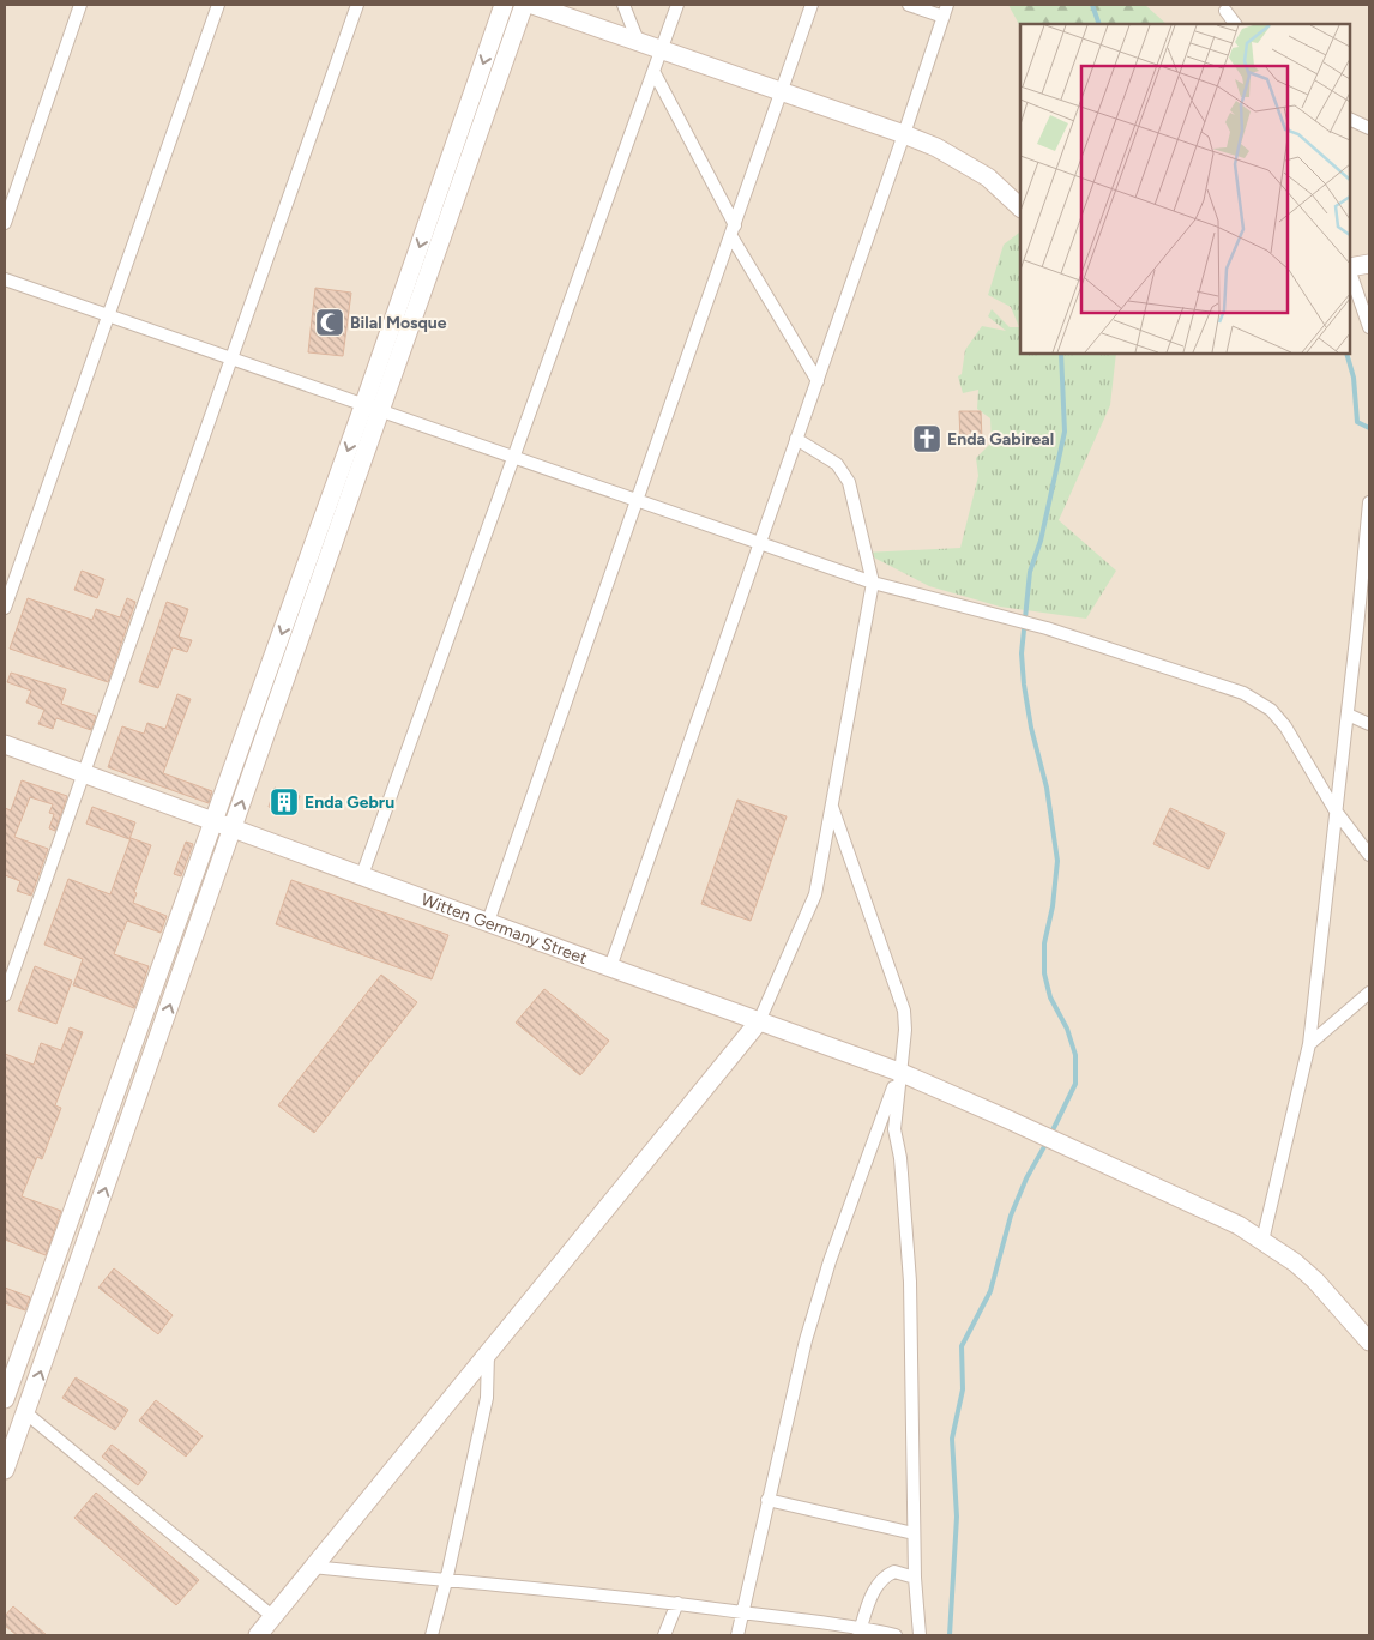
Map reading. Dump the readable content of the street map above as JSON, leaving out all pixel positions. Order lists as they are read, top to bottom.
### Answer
{
  "streets": {
    "street": ["Witten Germany Street"]
  },
  "places": {
    "mosque": ["Bilal Mosque"],
    "church": ["Enda Gabireal"],
    "building": ["Enda Gebru"]
  }
}
